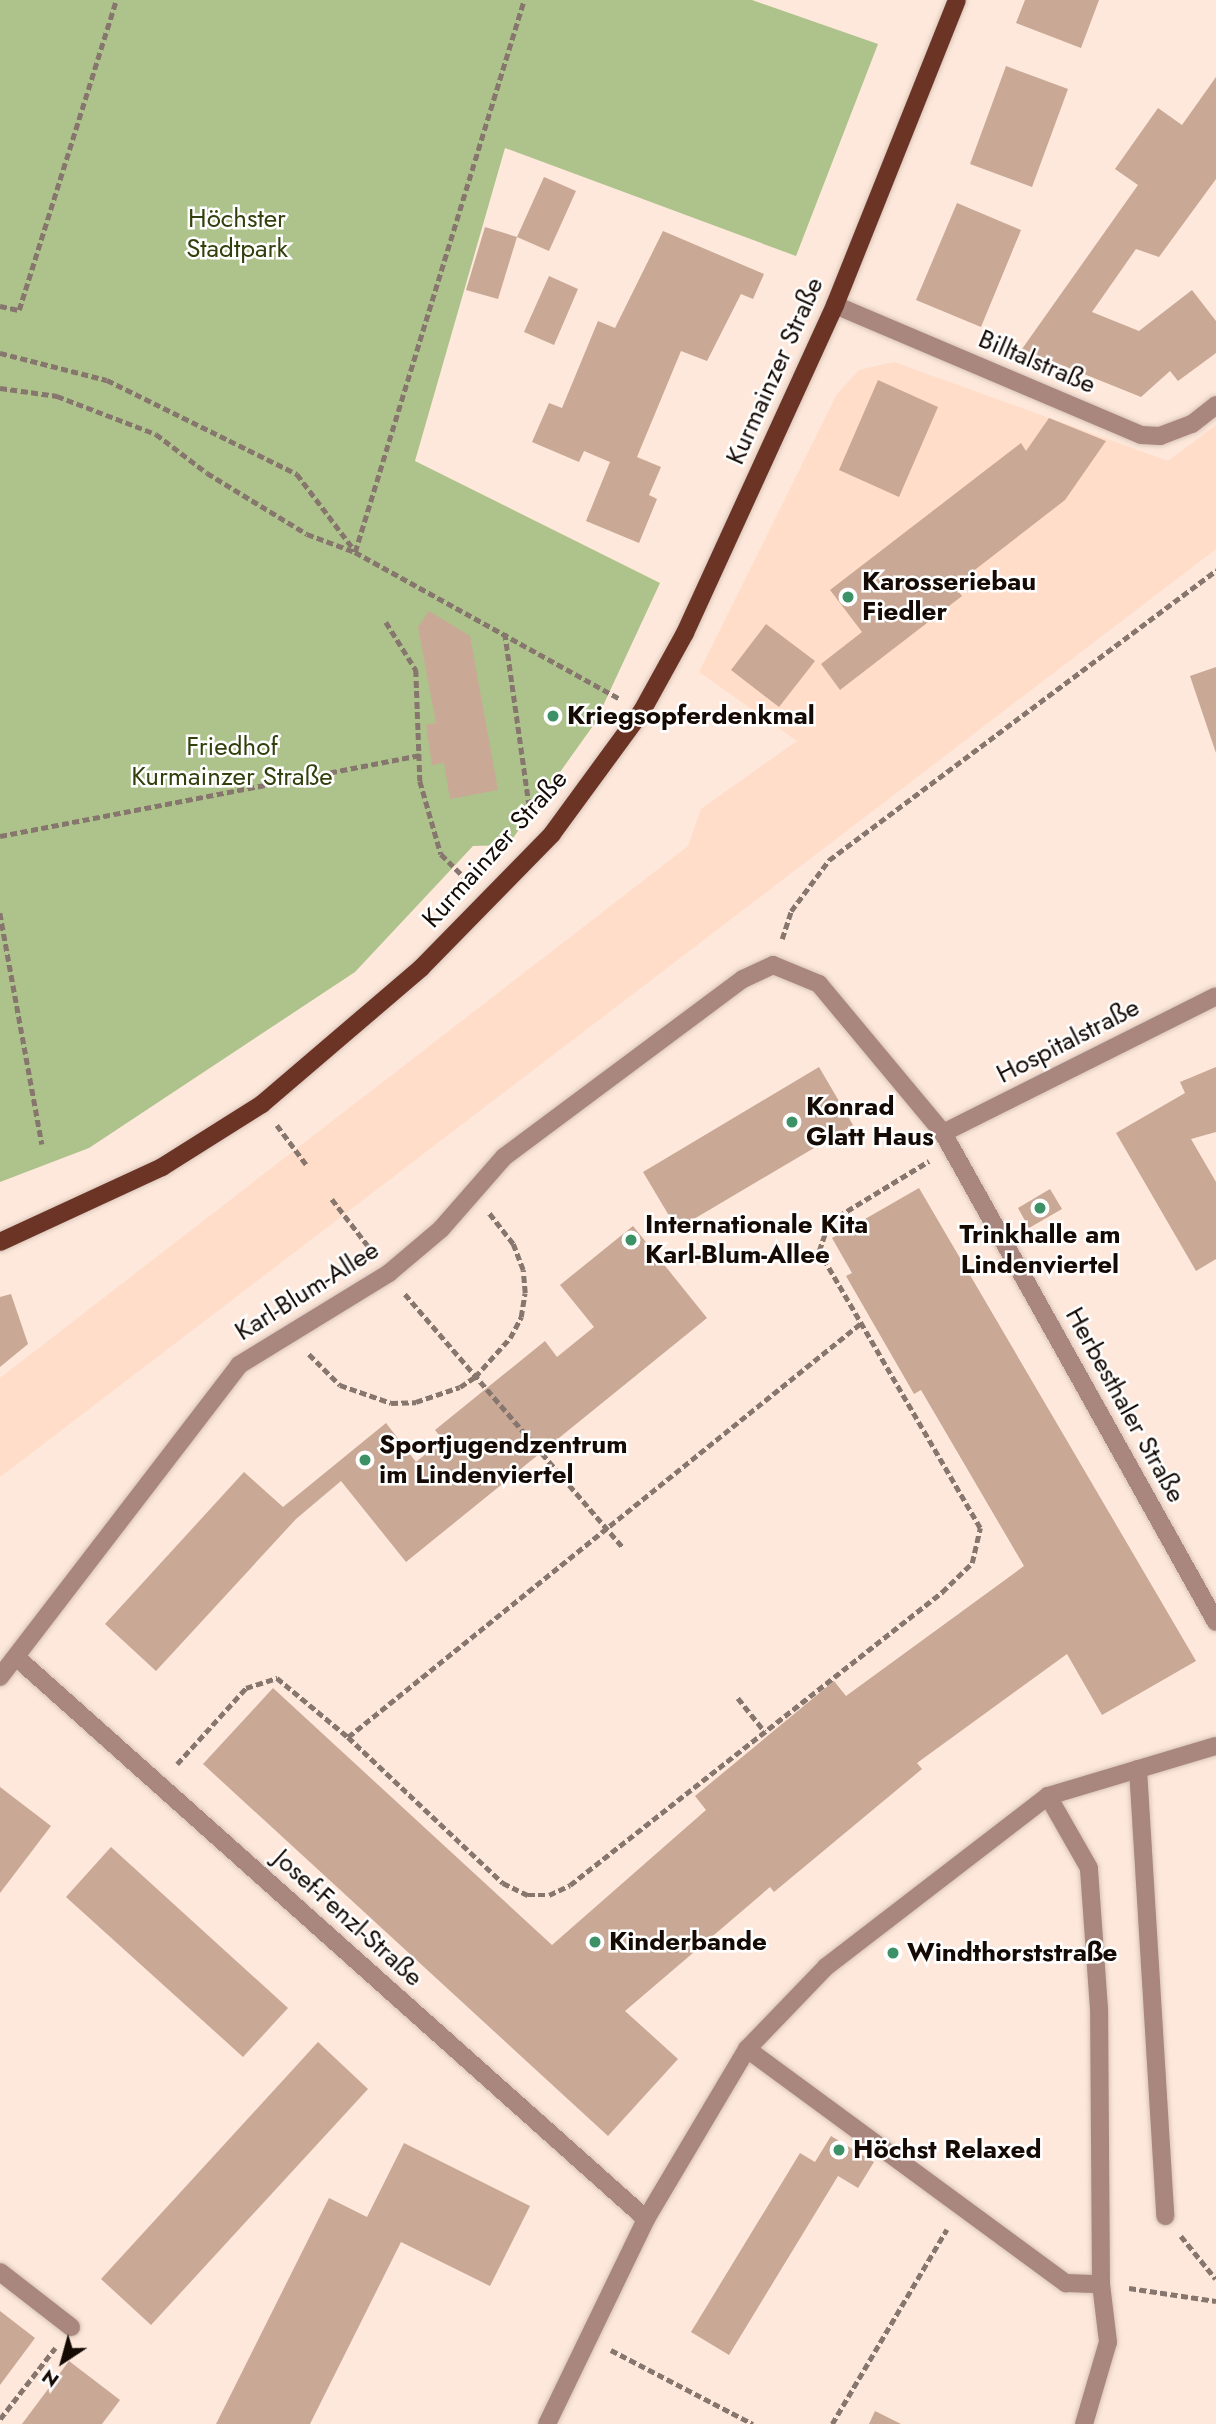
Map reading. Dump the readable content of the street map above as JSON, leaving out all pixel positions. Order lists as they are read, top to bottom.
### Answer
{
  "streets": {
    "main road": ["Kurmainzer Straße"],
    "street": [
      "Billtalstraße",
      "Hospitalstraße",
      "Karl-Blum-Allee",
      "Herbesthaler Straße",
      "Josef-Fenzl-Straße"
    ]
  },
  "crossings": [
    ["Billtalstraße", "Kurmainzer Straße"],
    ["Hospitalstraße", "Herbesthaler Straße"],
    ["Karl-Blum-Allee", "Herbesthaler Straße"],
    ["Karl-Blum-Allee", "Josef-Fenzl-Straße"]
  ],
  "parks": ["Höchster Stadtpark", "Friedhof Kurmainzer Straße"],
  "places": [
    "Karosseriebau Fiedler",
    "Kriegsopferdenkmal",
    "Konrad Glatt Haus",
    "Trinkhalle am Lindenviertel",
    "Internationale Kita Karl-Blum-Allee",
    "Sportjugendzentrum im Lindenviertel",
    "Kinderbande",
    "Windthorststraße",
    "Höchst Relaxed"
  ],
  "north": "bottom left"
}
